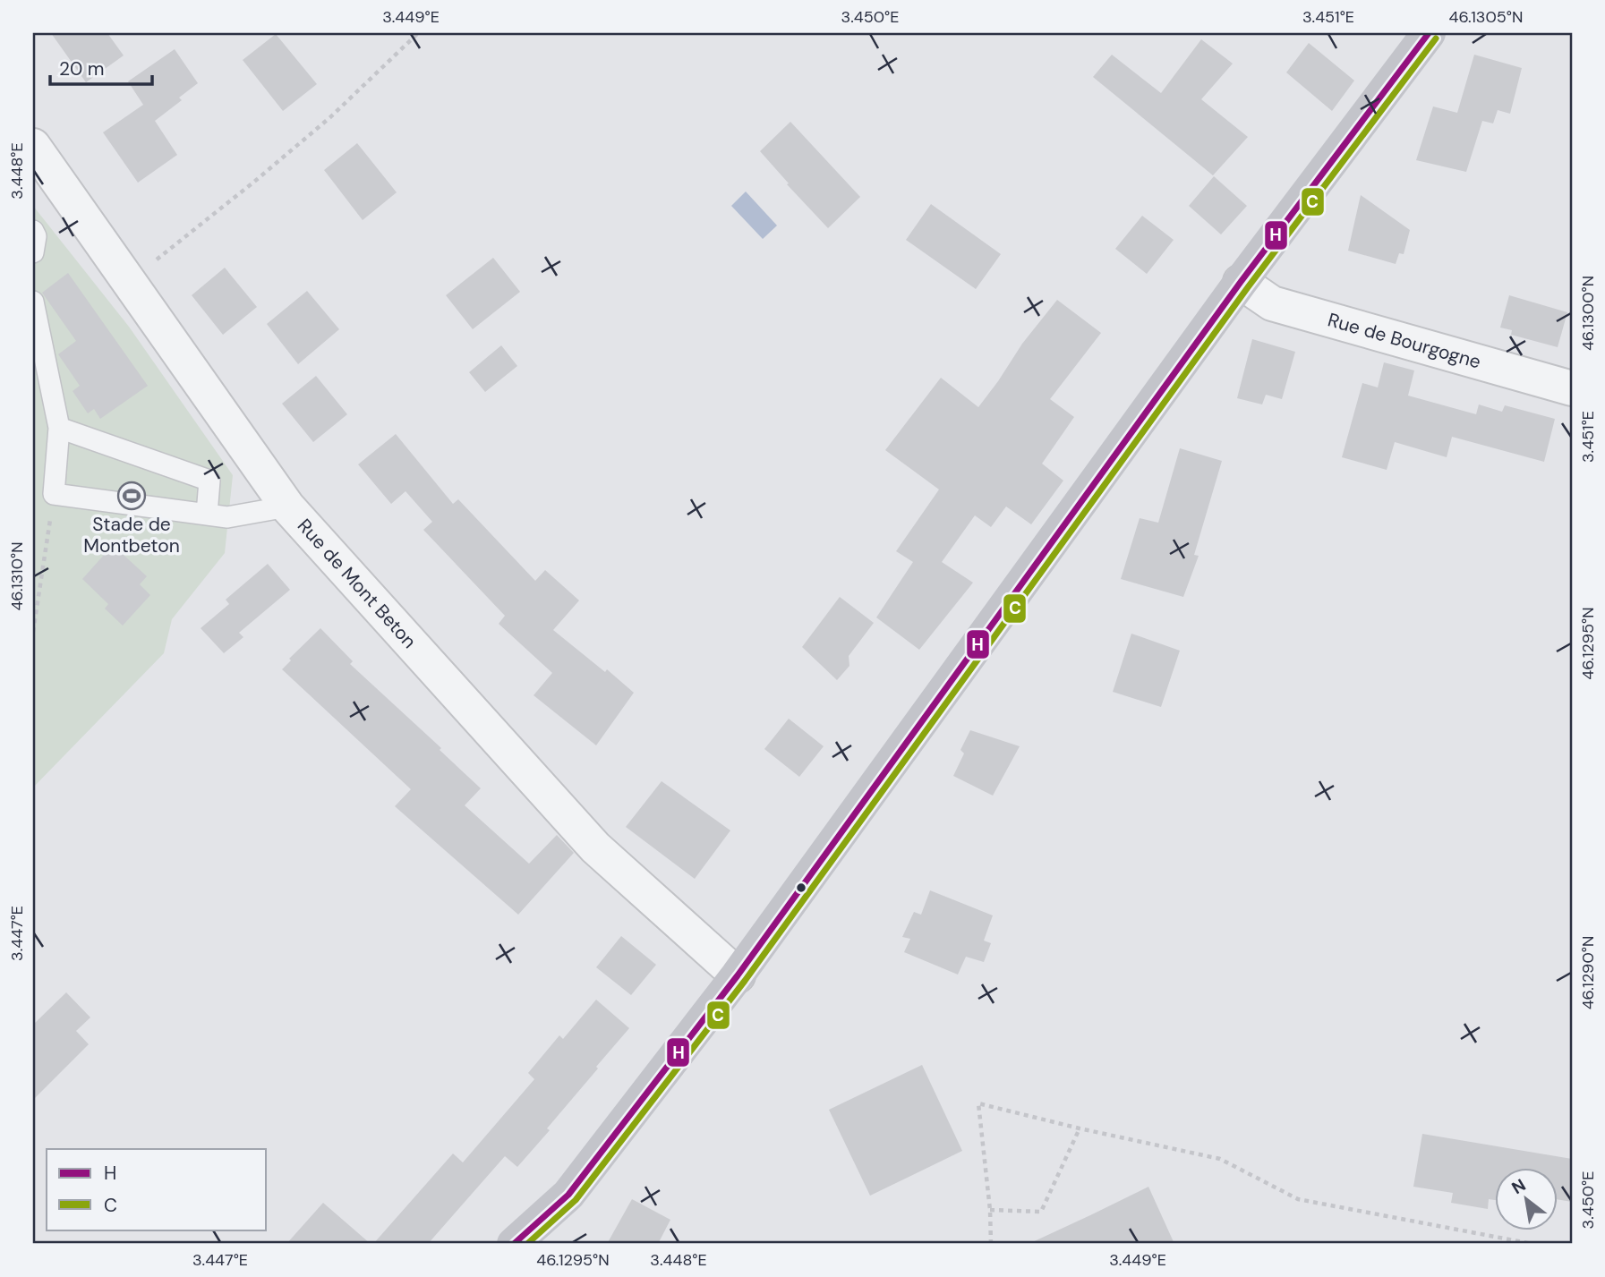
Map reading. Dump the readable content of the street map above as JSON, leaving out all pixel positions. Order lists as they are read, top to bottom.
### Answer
{
  "streets": {
    "street": ["Rue de Bourgogne", "Rue de Mont Beton"]
  },
  "places": {
    "sports": ["Stade de Montbeton"]
  },
  "lines": ["transit line H", "transit line C"],
  "legend": ["H", "C"],
  "scale_bar": "20 m",
  "north": "top left",
  "coordinates": [
    "3.449°E",
    "3.450°E",
    "3.451°E",
    "46.1305°N",
    "3.448°E",
    "46.1300°N",
    "46.1310°N",
    "46.1295°N",
    "3.447°E",
    "46.1290°N"
  ]
}
